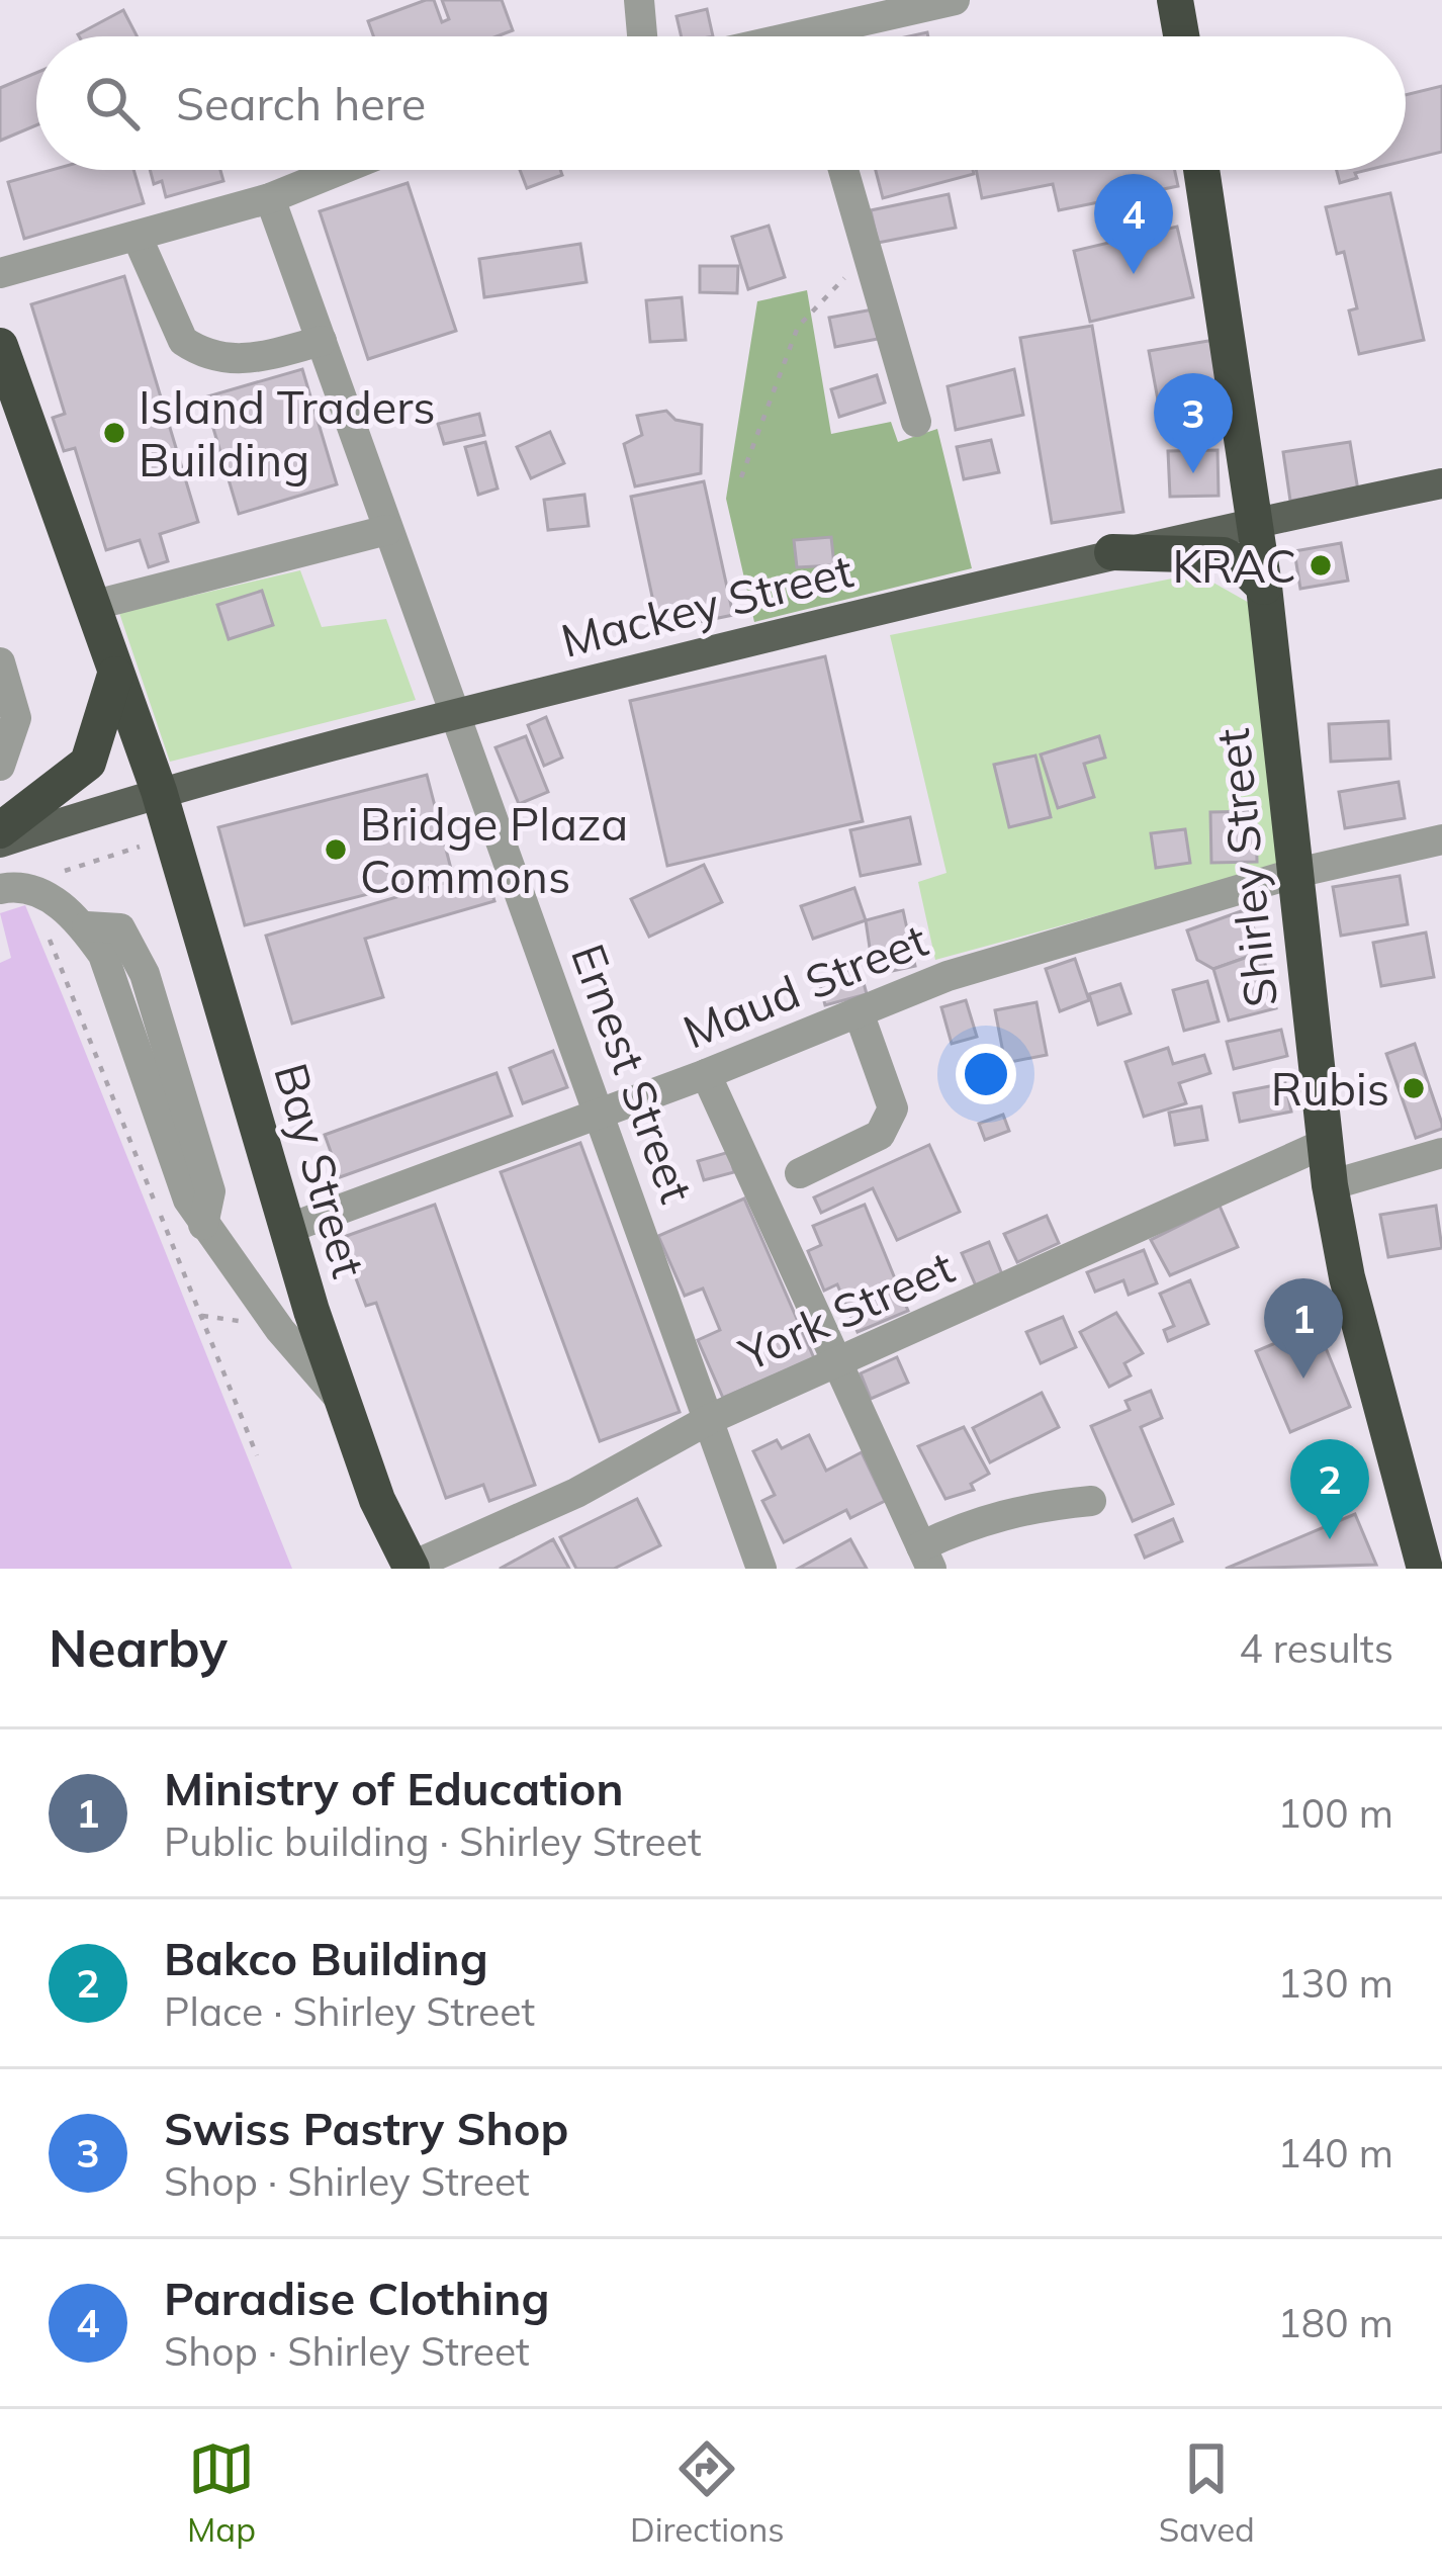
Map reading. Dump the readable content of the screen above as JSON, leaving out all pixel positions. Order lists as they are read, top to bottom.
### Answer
{
  "streets": {
    "highway": ["Shirley Street", "Bay Street"],
    "main road": ["Mackey Street"],
    "street": ["Maud Street", "Ernest Street", "York Street"]
  },
  "crossings": [
    ["Mackey Street", "Shirley Street"],
    ["Mackey Street", "Ernest Street"],
    ["Mackey Street", "Bay Street"],
    ["Shirley Street", "Maud Street"],
    ["Shirley Street", "York Street"],
    ["Maud Street", "Ernest Street"],
    ["Maud Street", "Bay Street"],
    ["Ernest Street", "York Street"],
    ["Bay Street", "York Street"]
  ],
  "places": [
    "Island Traders Building",
    "KRAC",
    "Bridge Plaza Commons",
    "Rubis"
  ],
  "page": {
    "search": "Search here",
    "pins": [
      "4",
      "3",
      "1",
      "2"
    ],
    "heading": ["Nearby", "4 results"],
    "list": [
      {
        "mark": "1",
        "name": "Ministry of Education",
        "note": "Public building · Shirley Street",
        "value": "100 m"
      },
      {
        "mark": "2",
        "name": "Bakco Building",
        "note": "Place · Shirley Street",
        "value": "130 m"
      },
      {
        "mark": "3",
        "name": "Swiss Pastry Shop",
        "note": "Shop · Shirley Street",
        "value": "140 m"
      },
      {
        "mark": "4",
        "name": "Paradise Clothing",
        "note": "Shop · Shirley Street",
        "value": "180 m"
      }
    ],
    "nav": ["Map", "Directions", "Saved"]
  }
}
